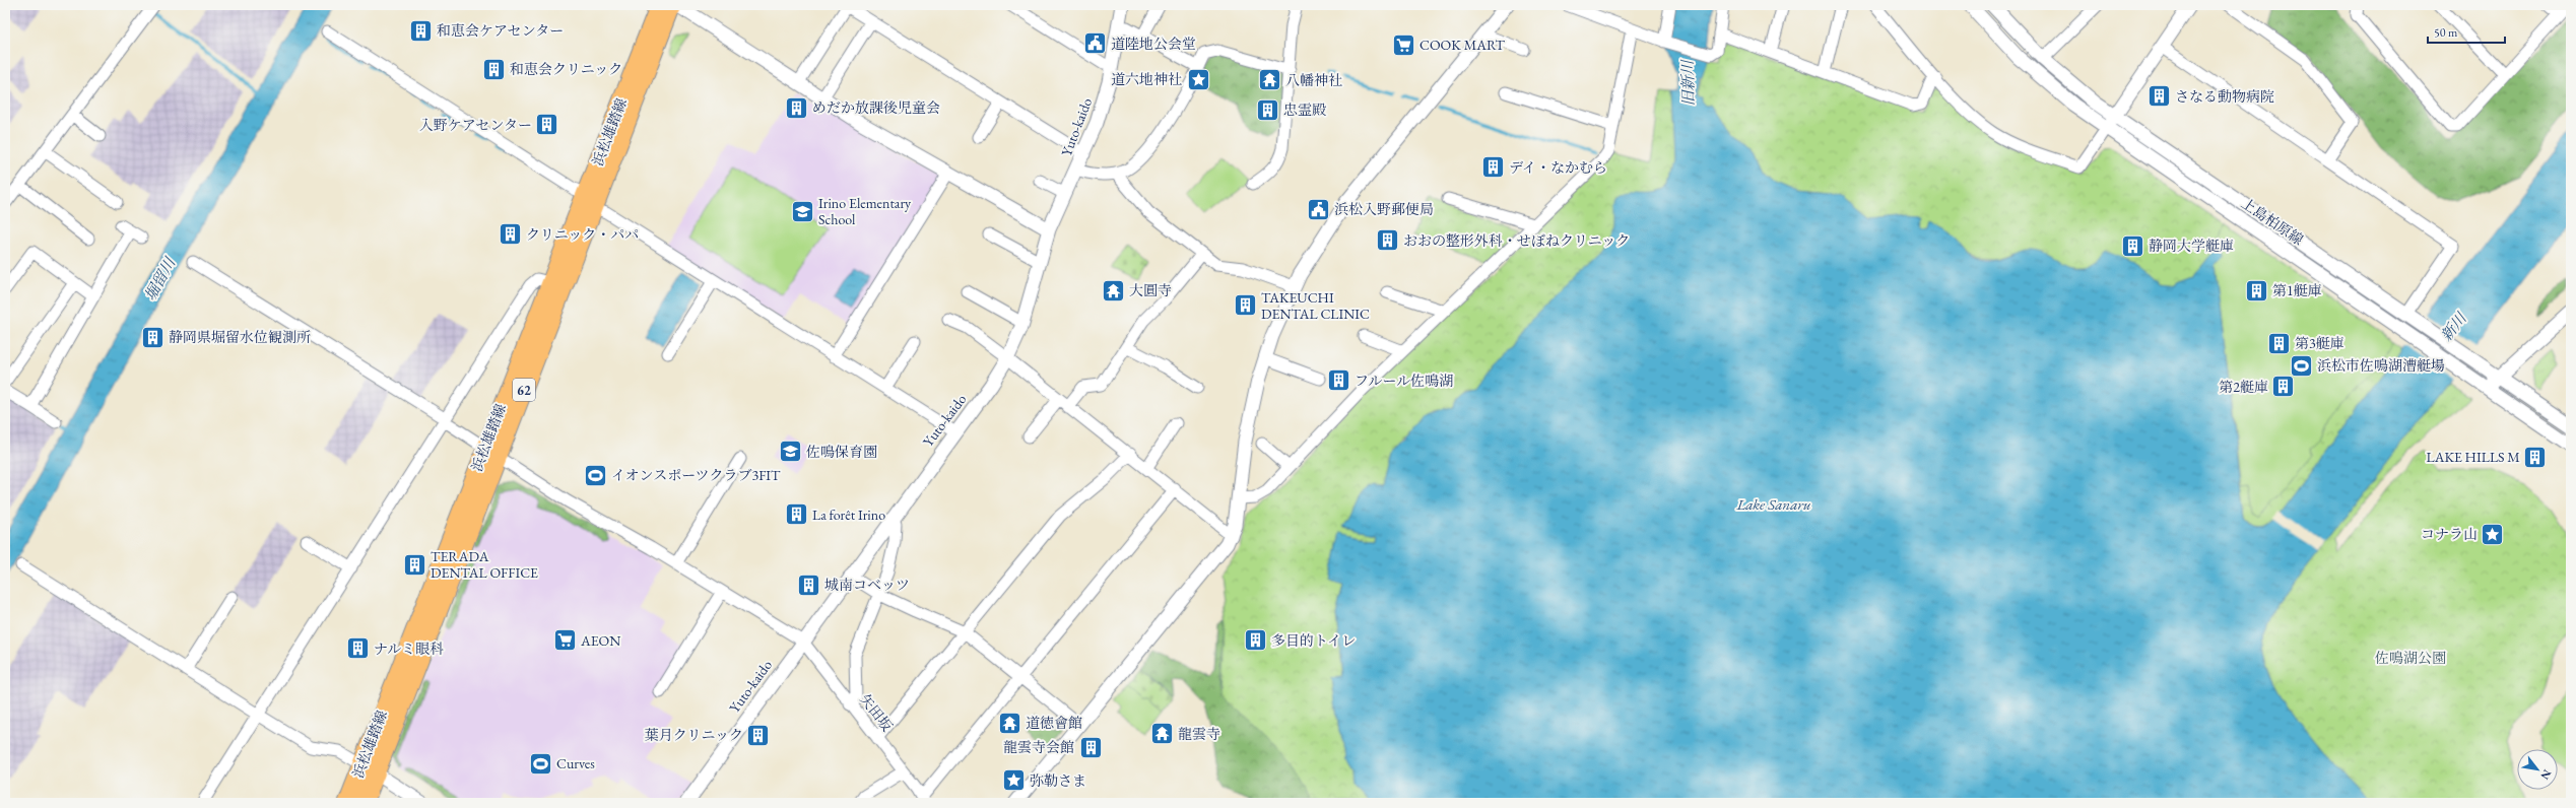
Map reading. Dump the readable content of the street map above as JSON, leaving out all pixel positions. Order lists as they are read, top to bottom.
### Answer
{
  "streets": {
    "main road": ["浜松雄踏線", "62"],
    "street": ["Yuto-kaido", "上島柏原線", "矢田坂"]
  },
  "crossings": [
    ["Yuto-kaido", "矢田坂"]
  ],
  "water": [
    "旧新川",
    "堀留川",
    "新川",
    "Lake Sanaru"
  ],
  "parks": ["佐鳴湖公園"],
  "places": {
    "building": [
      "和恵会ケアセンター",
      "和恵会クリニック",
      "さなる動物病院",
      "めだか放課後児童会",
      "忠霊殿",
      "入野ケアセンター",
      "デイ・なかむら",
      "クリニック・パパ",
      "おおの整形外科・せぼねクリニック",
      "静岡大学艇庫",
      "第1艇庫",
      "TAKEUCHI DENTAL CLINIC",
      "静岡県堀留水位観測所",
      "第3艇庫",
      "フルール佐鳴湖",
      "第2艇庫",
      "LAKE HILLS M",
      "La forêt Irino",
      "TERADA DENTAL OFFICE",
      "城南コベッツ",
      "多目的トイレ",
      "ナルミ眼科",
      "葉月クリニック",
      "龍雲寺会館"
    ],
    "public building": ["道陸地公会堂", "浜松入野郵便局"],
    "supermarket": ["COOK MART", "AEON"],
    "place": ["道六地神社", "コナラ山", "弥勒さま"],
    "temple": [
      "八幡神社",
      "大圓寺",
      "道徳會館",
      "龍雲寺"
    ],
    "school or university": ["Irino Elementary School", "佐鳴保育園"],
    "sports": ["浜松市佐鳴湖漕艇場", "イオンスポーツクラブ3FIT", "Curves"]
  },
  "scale_bar": "50 m",
  "north": "bottom right"
}
